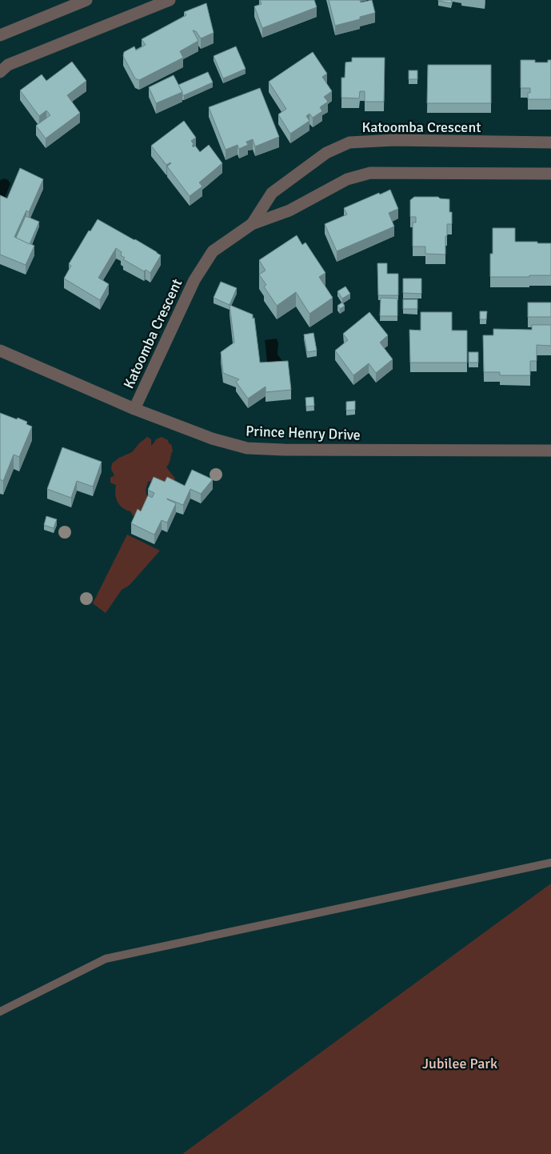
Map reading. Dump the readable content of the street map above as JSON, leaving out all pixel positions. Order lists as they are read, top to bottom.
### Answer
{
  "streets": {
    "street": ["Katoomba Crescent", "Prince Henry Drive"]
  },
  "crossings": [
    ["Katoomba Crescent", "Prince Henry Drive"]
  ],
  "parks": ["Jubilee Park"]
}
